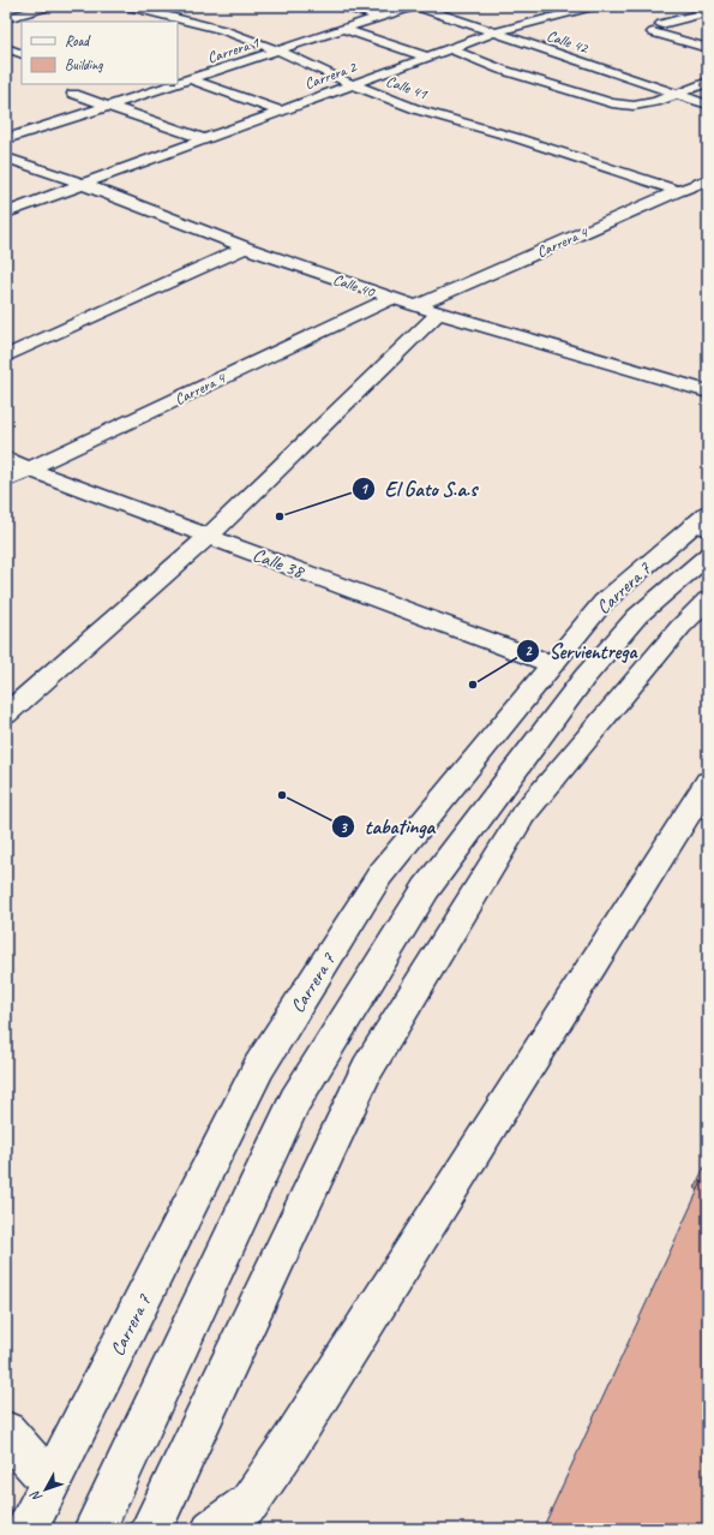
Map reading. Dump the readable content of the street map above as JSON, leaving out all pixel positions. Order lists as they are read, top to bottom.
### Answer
{
  "streets": {
    "street": [
      "Calle 42",
      "Carrera 1",
      "Carrera 2",
      "Calle 41",
      "Carrera 4",
      "Calle 40",
      "Calle 38",
      "Carrera 7"
    ]
  },
  "crossings": [
    ["Calle 42", "Carrera 1"],
    ["Calle 42", "Carrera 2"],
    ["Carrera 1", "Calle 41"],
    ["Carrera 2", "Calle 41"],
    ["Carrera 2", "Calle 40"],
    ["Calle 41", "Carrera 4"],
    ["Carrera 4", "Calle 40"],
    ["Carrera 4", "Calle 38"],
    ["Calle 38", "Carrera 7"]
  ],
  "places": ["El Gato S.a.s", "Servientrega", "tabatinga"],
  "legend": ["Road", "Building"],
  "north": "bottom left"
}
